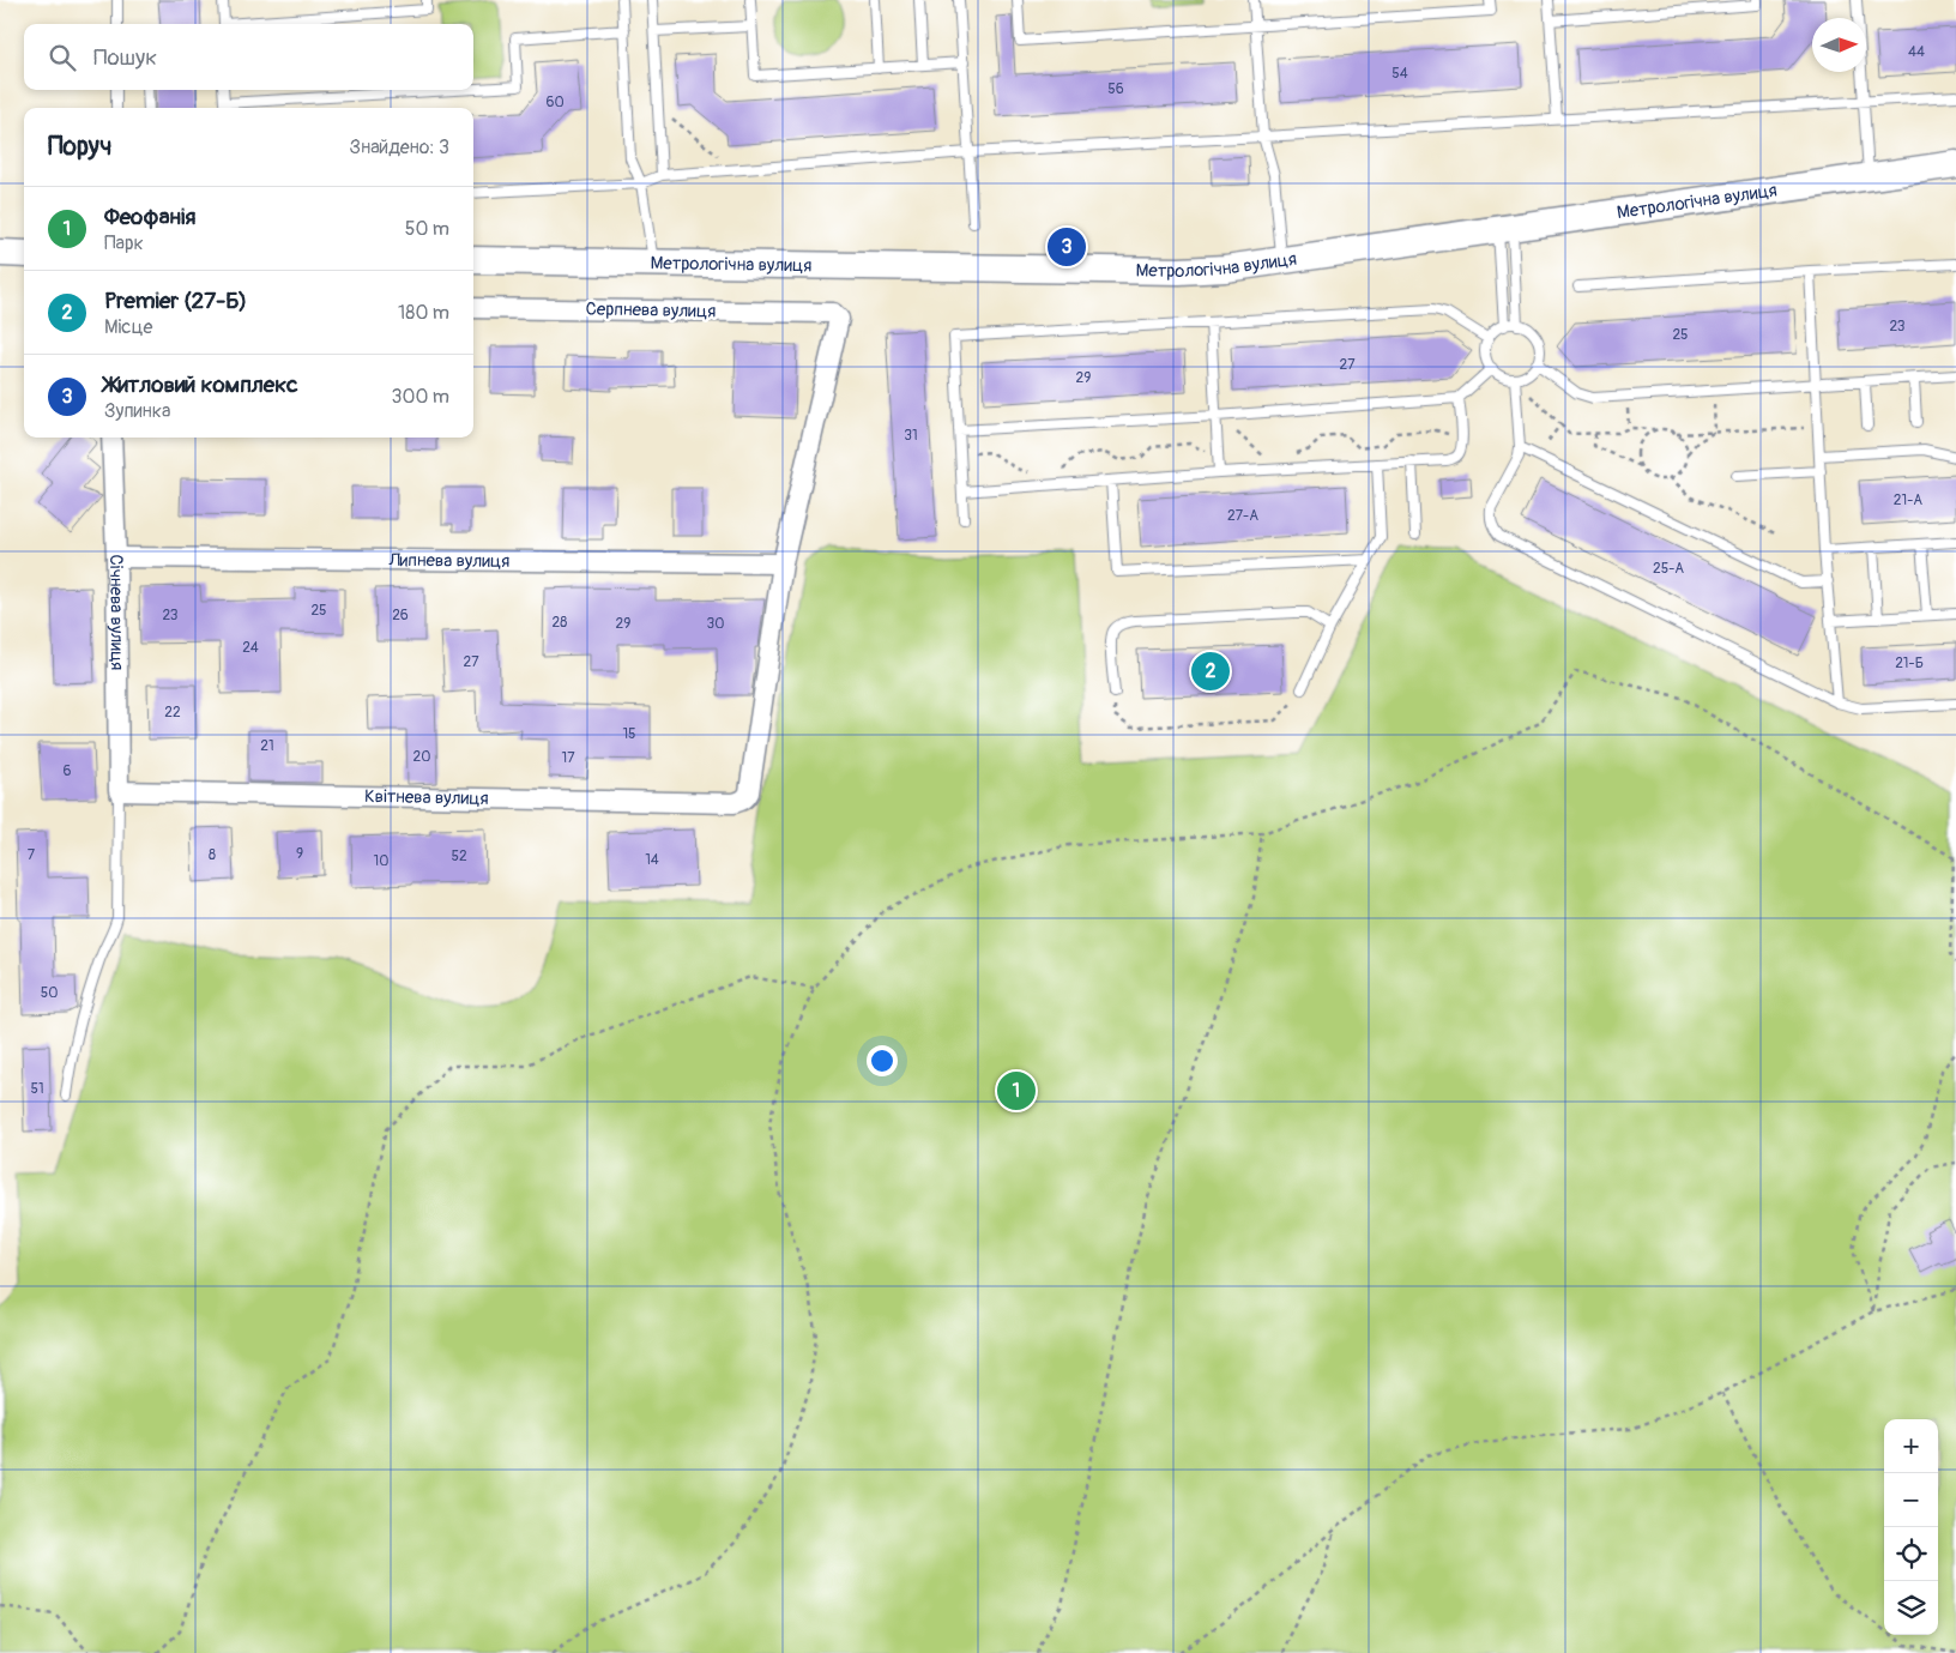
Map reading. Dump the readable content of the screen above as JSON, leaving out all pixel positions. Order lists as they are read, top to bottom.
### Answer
{
  "streets": {
    "street": [
      "Метрологічна вулиця",
      "Серпнева вулиця",
      "Липнева вулиця",
      "Січнева вулиця",
      "Квітнева вулиця"
    ]
  },
  "crossings": [
    ["Серпнева вулиця", "Липнева вулиця"],
    ["Серпнева вулиця", "Квітнева вулиця"],
    ["Липнева вулиця", "Січнева вулиця"],
    ["Липнева вулиця", "Квітнева вулиця"],
    ["Січнева вулиця", "Квітнева вулиця"]
  ],
  "house_numbers": [
    "44",
    "54",
    "56",
    "60",
    "23",
    "25",
    "27",
    "29",
    "31",
    "21-А",
    "27-А",
    "25-А",
    "25",
    "23",
    "26",
    "28",
    "29",
    "30",
    "24",
    "27",
    "21-Б",
    "22",
    "15",
    "21",
    "20",
    "17",
    "6",
    "9",
    "7",
    "8",
    "52",
    "14",
    "10",
    "50",
    "51"
  ],
  "north": "right",
  "page": {
    "search": "Пошук",
    "heading": ["Поруч", "Знайдено: 3"],
    "list": [
      {
        "mark": "1",
        "name": "Феофанія",
        "note": "Парк",
        "value": "50 m"
      },
      {
        "mark": "2",
        "name": "Premier (27-Б)",
        "note": "Місце",
        "value": "180 m"
      },
      {
        "mark": "3",
        "name": "Житловий комплекс",
        "note": "Зупинка",
        "value": "300 m"
      }
    ],
    "pins": ["3", "2", "1"],
    "map_buttons": ["+", "−"]
  }
}
